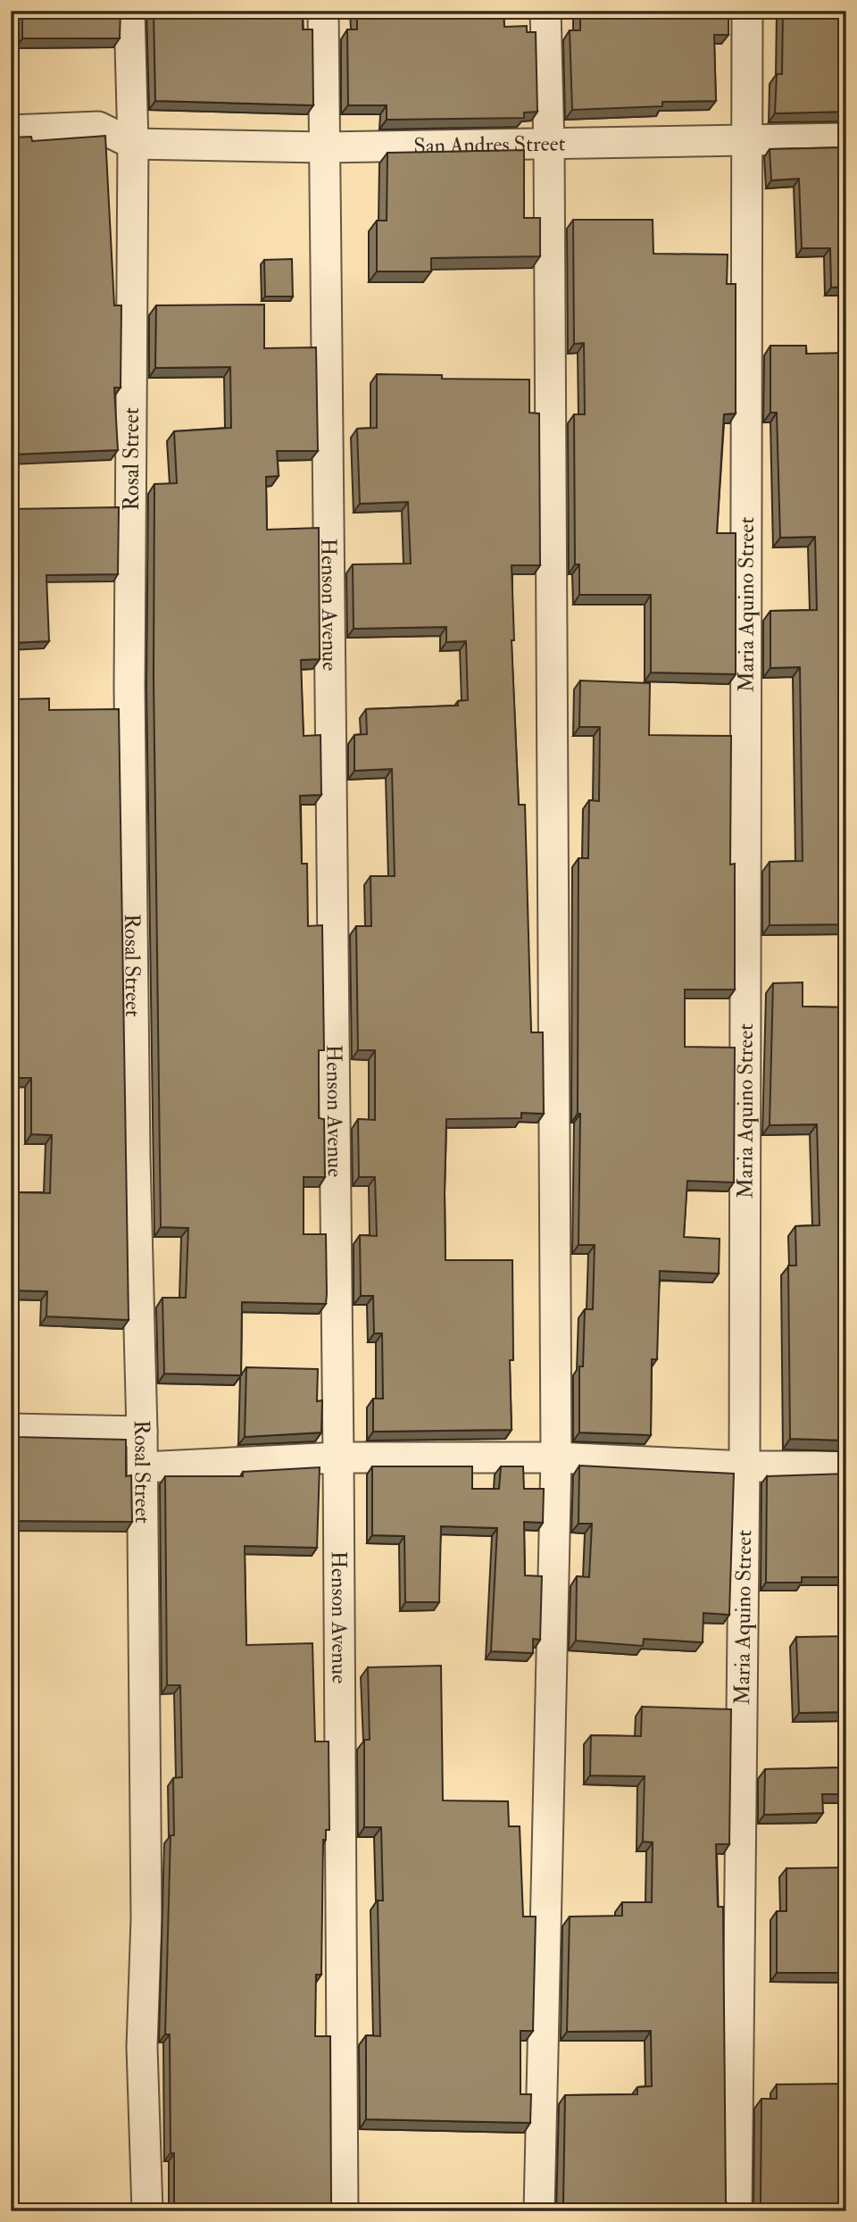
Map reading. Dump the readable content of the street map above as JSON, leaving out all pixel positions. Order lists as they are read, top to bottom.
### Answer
{
  "streets": {
    "street": [
      "San Andres Street",
      "Rosal Street",
      "Henson Avenue",
      "Maria Aquino Street"
    ]
  },
  "crossings": [
    ["San Andres Street", "Rosal Street"],
    ["San Andres Street", "Henson Avenue"],
    ["San Andres Street", "Maria Aquino Street"]
  ]
}
